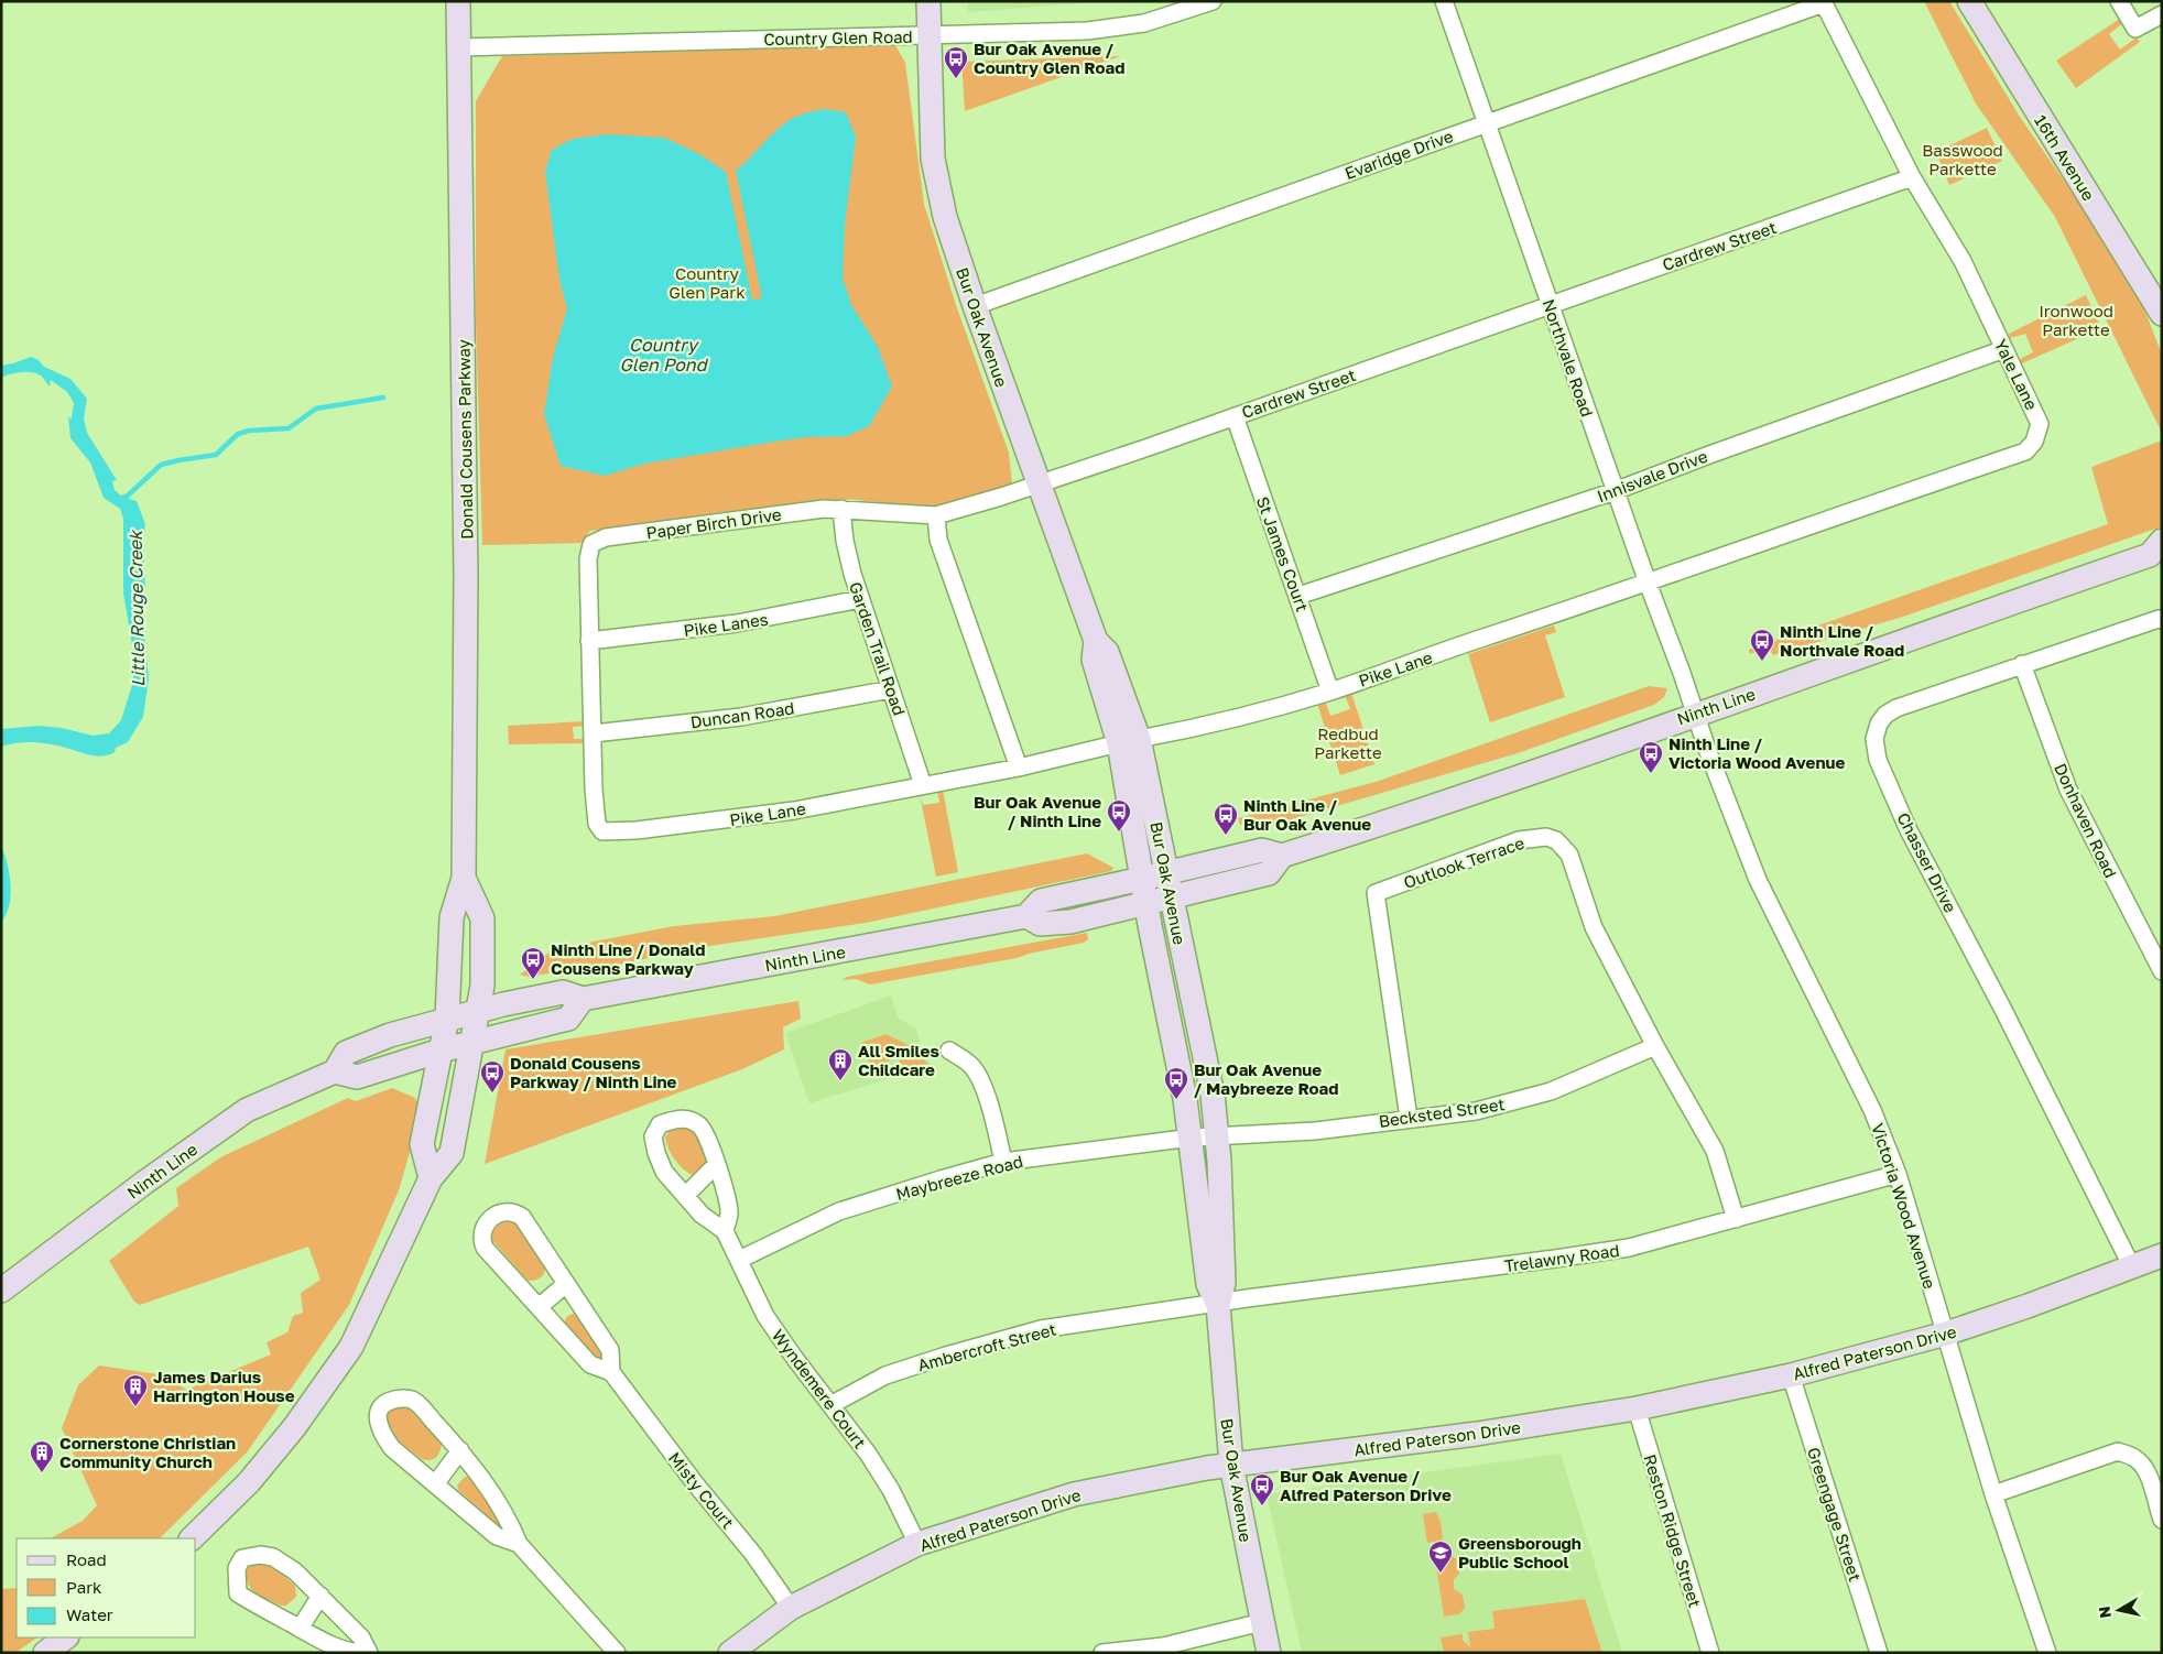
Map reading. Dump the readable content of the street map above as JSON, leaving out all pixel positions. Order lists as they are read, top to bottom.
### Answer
{
  "streets": {
    "main road": [
      "16th Avenue",
      "Bur Oak Avenue",
      "Donald Cousens Parkway",
      "Ninth Line",
      "Alfred Paterson Drive"
    ],
    "street": [
      "Country Glen Road",
      "Evaridge Drive",
      "Cardrew Street",
      "Northvale Road",
      "Yale Lane",
      "Innisvale Drive",
      "Paper Birch Drive",
      "St James Court",
      "Pike Lanes",
      "Garden Trail Road",
      "Pike Lane",
      "Duncan Road",
      "Donhaven Road",
      "Outlook Terrace",
      "Chasser Drive",
      "Becksted Street",
      "Maybreeze Road",
      "Victoria Wood Avenue",
      "Trelawny Road",
      "Ambercroft Street",
      "Wyndemere Court",
      "Misty Court",
      "Greengage Street",
      "Reston Ridge Street"
    ]
  },
  "crossings": [
    ["Country Glen Road", "Bur Oak Avenue"],
    ["Country Glen Road", "Donald Cousens Parkway"],
    ["Evaridge Drive", "Bur Oak Avenue"],
    ["Evaridge Drive", "Northvale Road"],
    ["Evaridge Drive", "Yale Lane"],
    ["Cardrew Street", "Bur Oak Avenue"],
    ["Cardrew Street", "Northvale Road"],
    ["Cardrew Street", "Yale Lane"],
    ["Cardrew Street", "Paper Birch Drive"],
    ["Cardrew Street", "St James Court"],
    ["Bur Oak Avenue", "Pike Lane"],
    ["Bur Oak Avenue", "Ninth Line"],
    ["Bur Oak Avenue", "Becksted Street"],
    ["Bur Oak Avenue", "Maybreeze Road"],
    ["Bur Oak Avenue", "Trelawny Road"],
    ["Bur Oak Avenue", "Ambercroft Street"],
    ["Bur Oak Avenue", "Alfred Paterson Drive"],
    ["Northvale Road", "Yale Lane"],
    ["Northvale Road", "Innisvale Drive"],
    ["Northvale Road", "Pike Lane"],
    ["Northvale Road", "Ninth Line"],
    ["Northvale Road", "Victoria Wood Avenue"],
    ["Yale Lane", "Innisvale Drive"],
    ["Yale Lane", "Pike Lane"],
    ["Donald Cousens Parkway", "Ninth Line"],
    ["Innisvale Drive", "St James Court"],
    ["Paper Birch Drive", "Pike Lanes"],
    ["Paper Birch Drive", "Garden Trail Road"],
    ["Paper Birch Drive", "Pike Lane"],
    ["St James Court", "Pike Lane"],
    ["Pike Lanes", "Garden Trail Road"],
    ["Pike Lanes", "Pike Lane"],
    ["Garden Trail Road", "Pike Lane"],
    ["Garden Trail Road", "Duncan Road"],
    ["Pike Lane", "Duncan Road"],
    ["Ninth Line", "Victoria Wood Avenue"],
    ["Donhaven Road", "Chasser Drive"],
    ["Outlook Terrace", "Becksted Street"],
    ["Outlook Terrace", "Trelawny Road"],
    ["Chasser Drive", "Alfred Paterson Drive"],
    ["Maybreeze Road", "Wyndemere Court"],
    ["Victoria Wood Avenue", "Trelawny Road"],
    ["Victoria Wood Avenue", "Alfred Paterson Drive"],
    ["Trelawny Road", "Ambercroft Street"],
    ["Ambercroft Street", "Wyndemere Court"],
    ["Alfred Paterson Drive", "Wyndemere Court"],
    ["Alfred Paterson Drive", "Misty Court"],
    ["Alfred Paterson Drive", "Greengage Street"],
    ["Alfred Paterson Drive", "Reston Ridge Street"]
  ],
  "water": ["Country Glen Pond", "Little Rouge Creek"],
  "parks": [
    "Basswood Parkette",
    "Country Glen Park",
    "Ironwood Parkette",
    "Redbud Parkette"
  ],
  "places": {
    "bus stop": [
      "Bur Oak Avenue / Country Glen Road",
      "Ninth Line / Northvale Road",
      "Ninth Line / Victoria Wood Avenue",
      "Bur Oak Avenue / Ninth Line",
      "Ninth Line / Bur Oak Avenue",
      "Ninth Line / Donald Cousens Parkway",
      "Donald Cousens Parkway / Ninth Line",
      "Bur Oak Avenue / Maybreeze Road",
      "Bur Oak Avenue / Alfred Paterson Drive"
    ],
    "building": ["All Smiles Childcare", "James Darius Harrington House", "Cornerstone Christian Community Church"],
    "school or university": ["Greensborough Public School"]
  },
  "legend": ["Road", "Park", "Water"],
  "north": "left"
}
